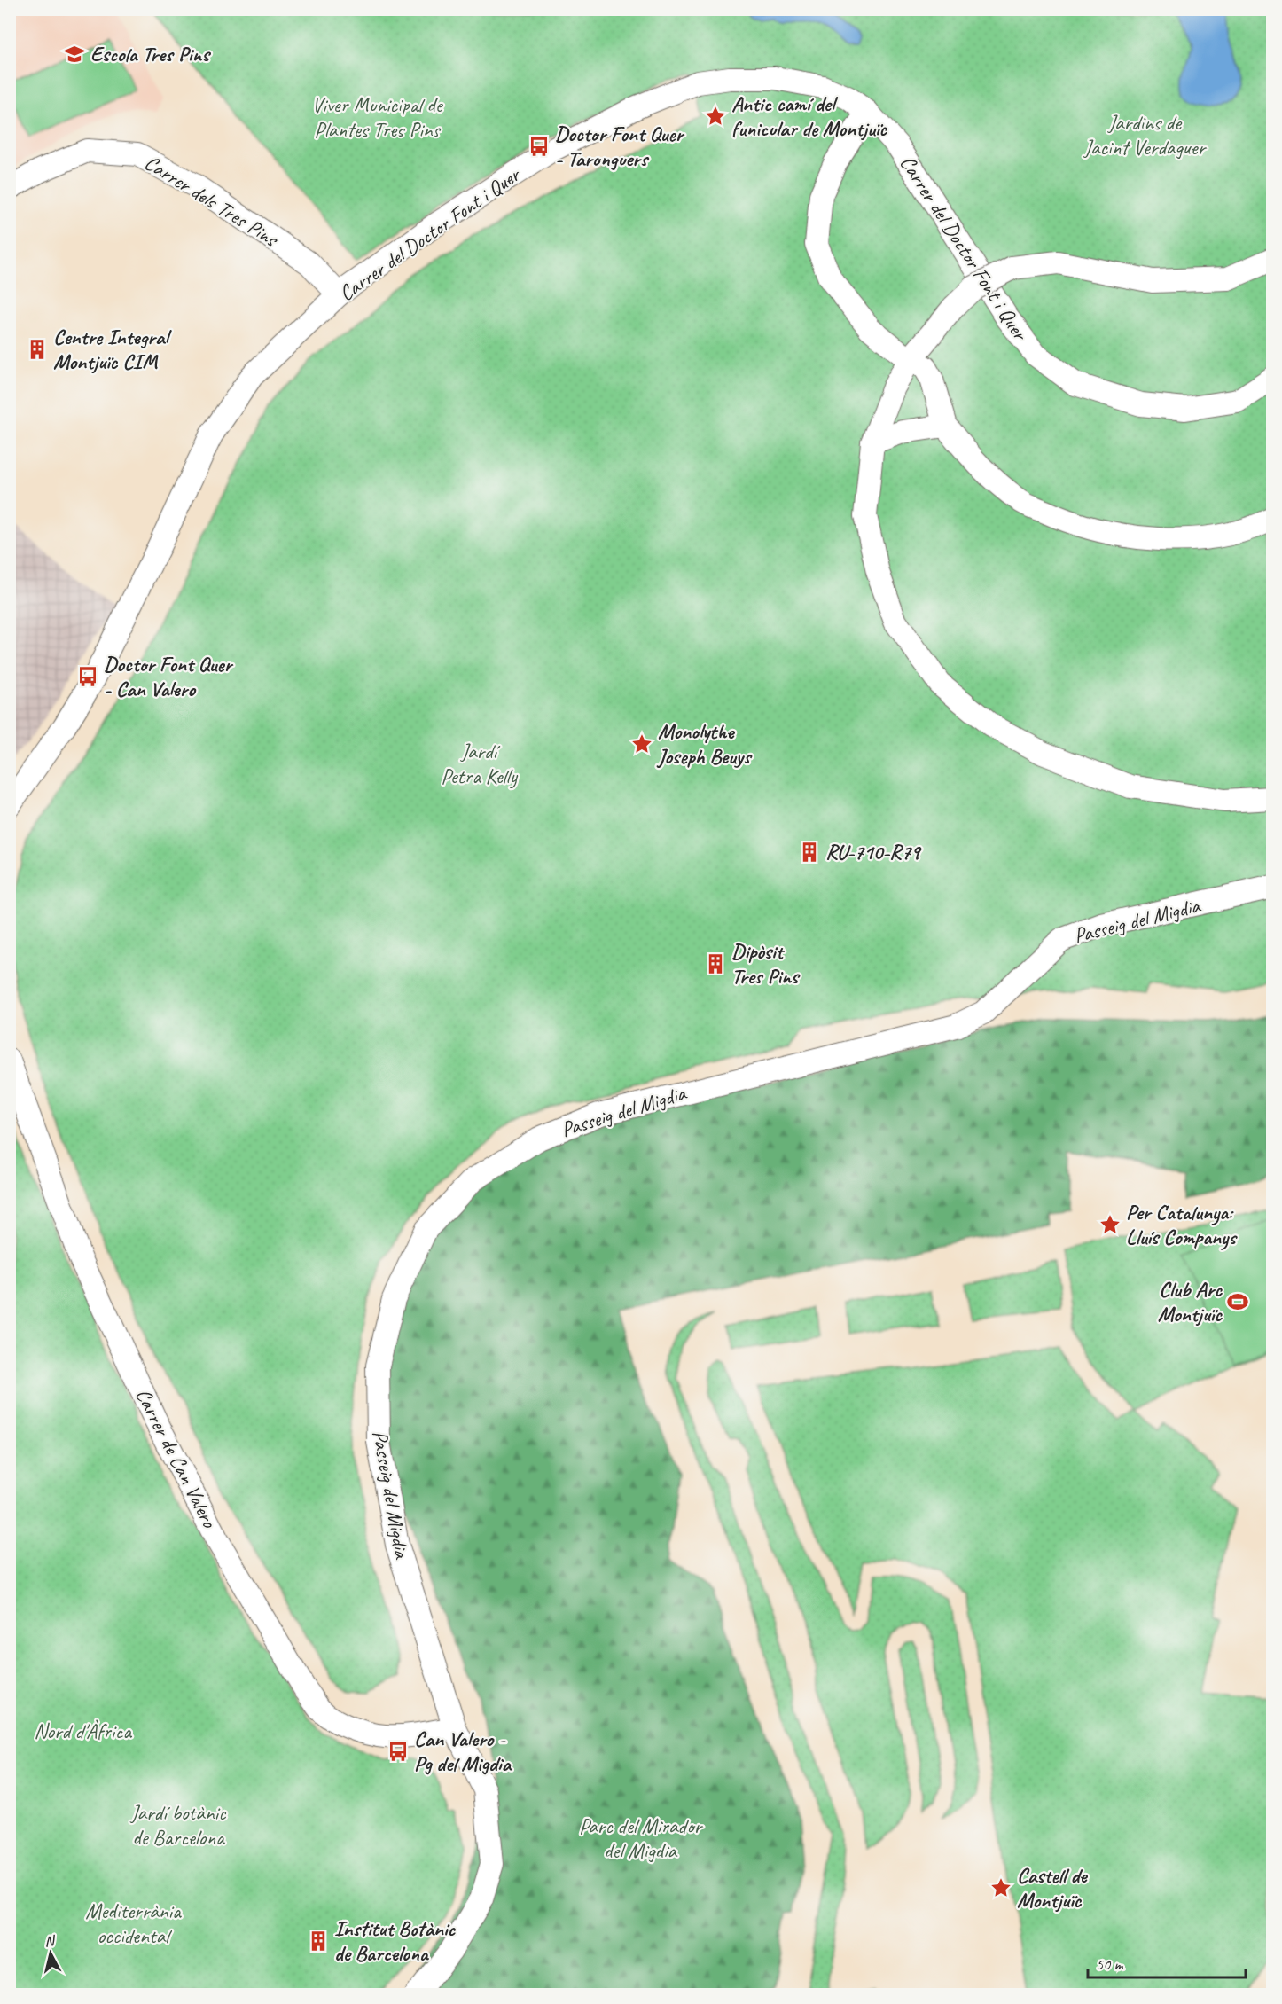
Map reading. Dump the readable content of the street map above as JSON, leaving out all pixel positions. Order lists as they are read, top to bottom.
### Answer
{
  "streets": {
    "street": [
      "Carrer dels Tres Pins",
      "Carrer del Doctor Font i Quer",
      "Passeig del Migdia",
      "Carrer de Can Valero"
    ]
  },
  "crossings": [
    ["Carrer dels Tres Pins", "Carrer del Doctor Font i Quer"],
    ["Passeig del Migdia", "Carrer de Can Valero"]
  ],
  "parks": [
    "Viver Municipal de Plantes Tres Pins",
    "Jardins de Jacint Verdaguer",
    "Jardí Petra Kelly",
    "Nord d'Àfrica",
    "Jardí botànic de Barcelona",
    "Parc del Mirador del Migdia",
    "Mediterrània occidental"
  ],
  "places": {
    "school or university": ["Escola Tres Pins"],
    "place": [
      "Antic camí del funicular de Montjuïc",
      "Monolythe Joseph Beuys",
      "Per Catalunya: Lluís Companys",
      "Castell de Montjuïc"
    ],
    "bus stop": ["Doctor Font Quer - Taronguers", "Doctor Font Quer - Can Valero", "Can Valero - Pg del Migdia"],
    "building": [
      "Centre Integral Montjuïc CIM",
      "RU-710-R79",
      "Dipòsit Tres Pins",
      "Institut Botànic de Barcelona"
    ],
    "sports": ["Club Arc Montjuïc"]
  },
  "scale_bar": "50 m",
  "north": "top"
}
